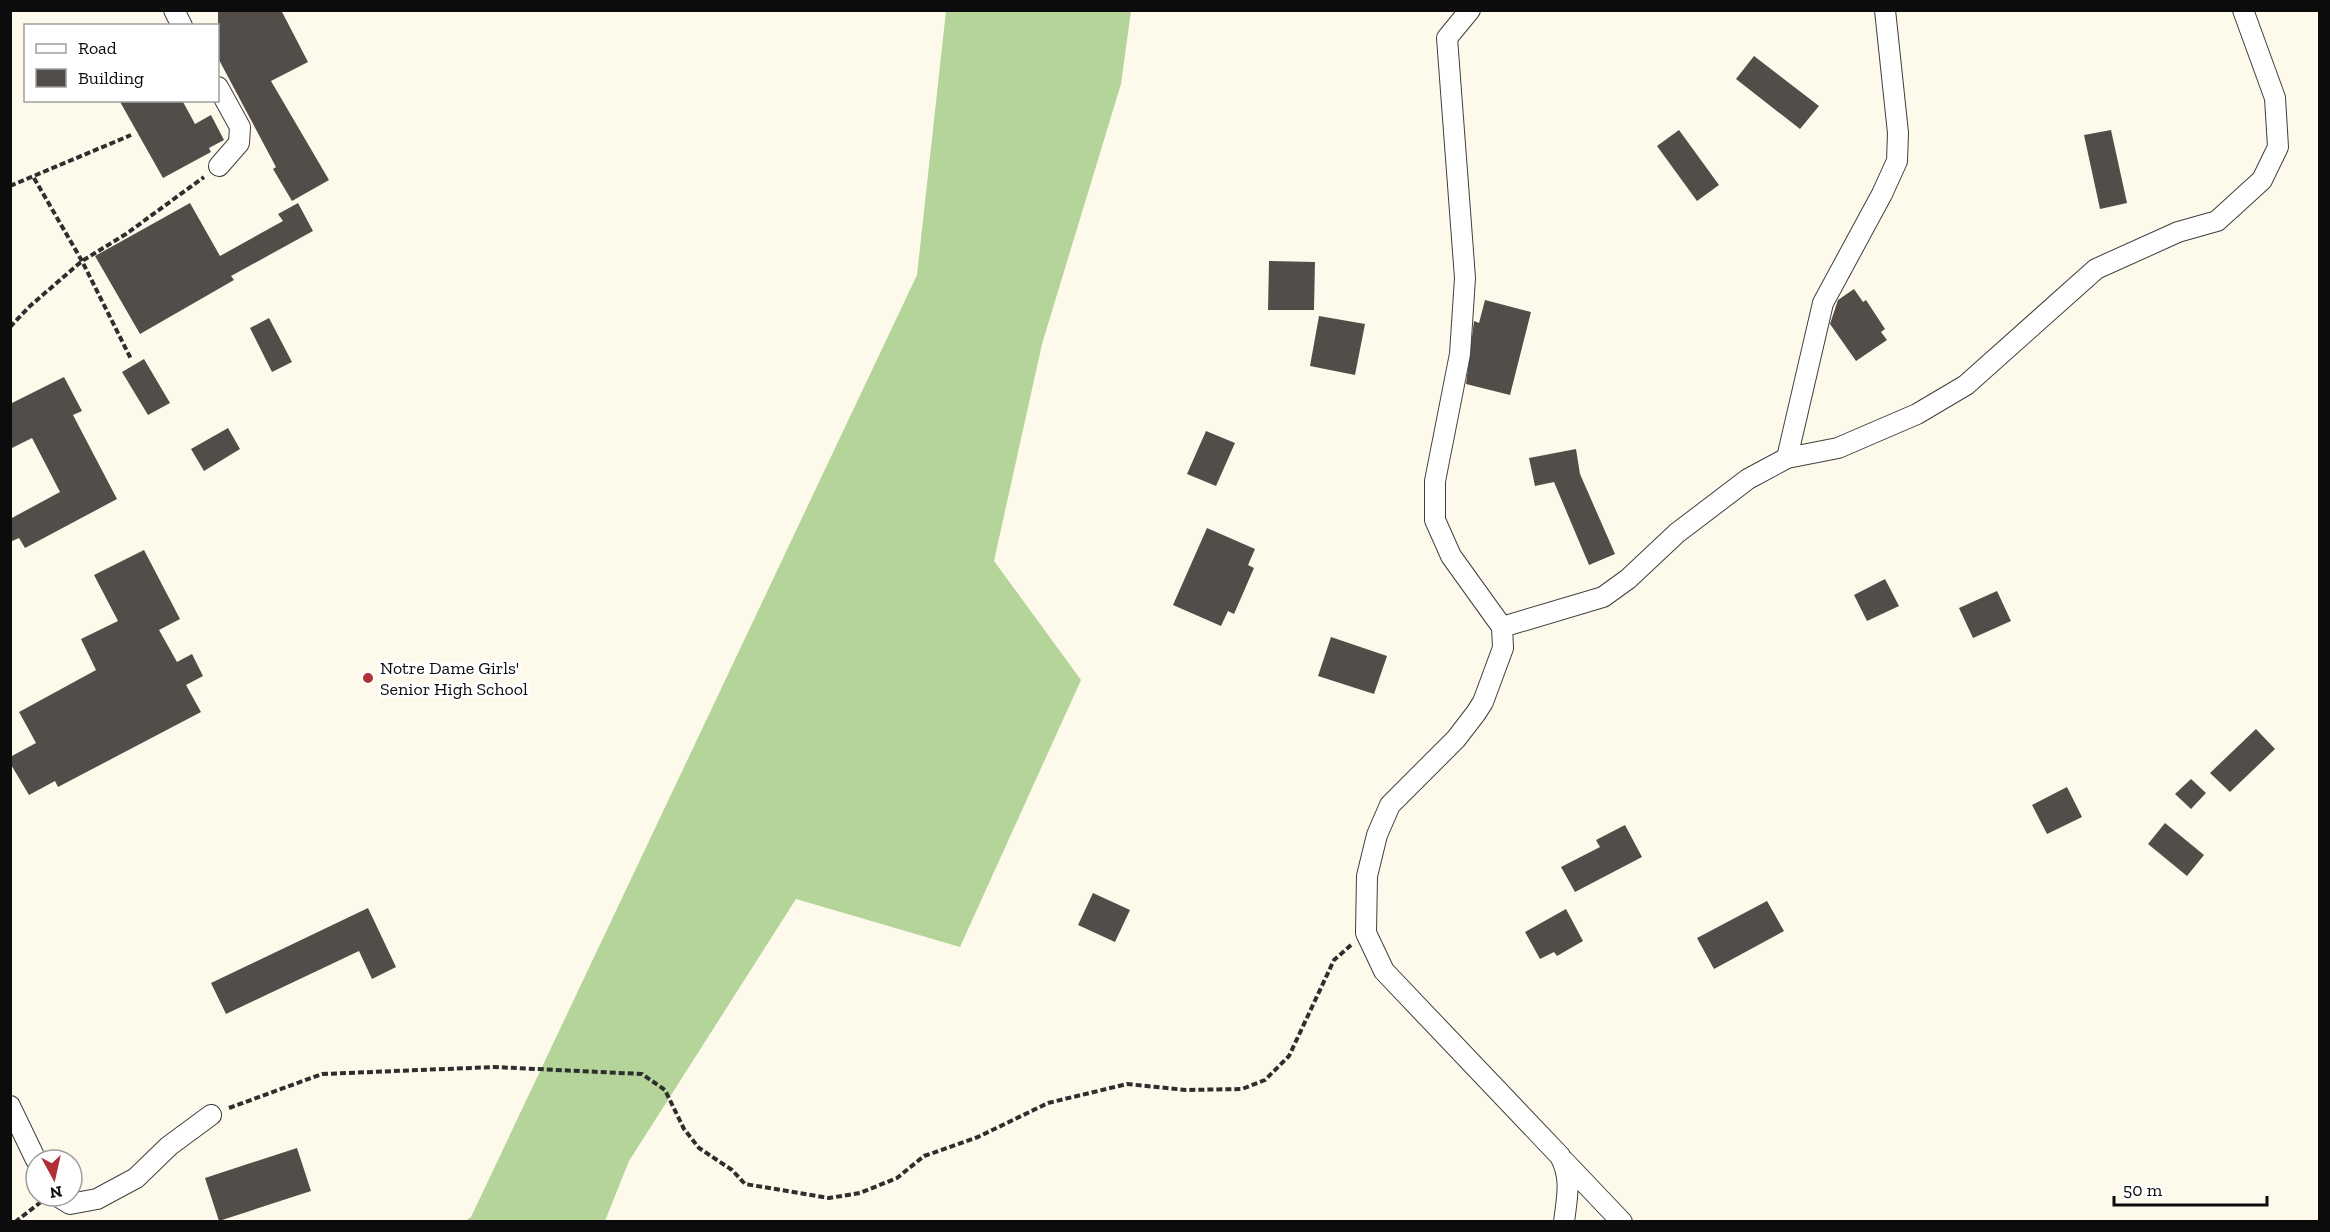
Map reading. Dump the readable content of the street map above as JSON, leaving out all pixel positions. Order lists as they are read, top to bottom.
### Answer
{
  "places": ["Notre Dame Girls' Senior High School"],
  "legend": ["Road", "Building"],
  "scale_bar": "50 m",
  "north": "bottom"
}
